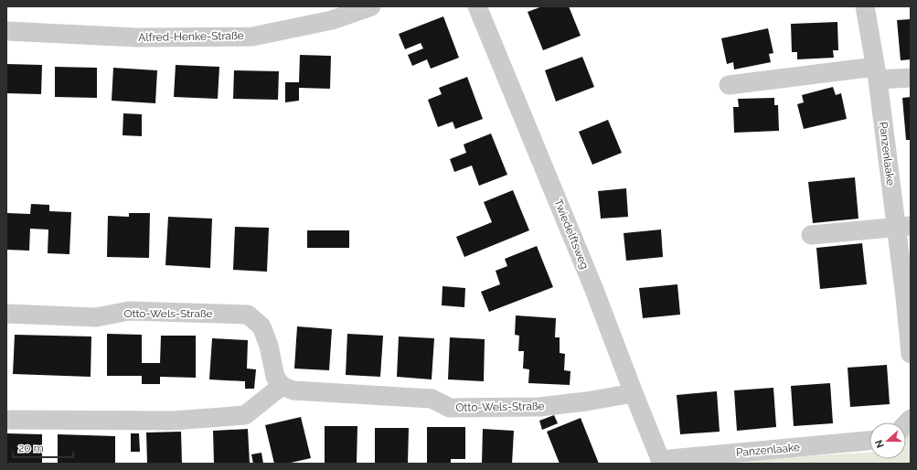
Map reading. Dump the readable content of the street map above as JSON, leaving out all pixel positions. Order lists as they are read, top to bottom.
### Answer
{
  "streets": {
    "street": [
      "Alfred-Henke-Straße",
      "Panzenlaake",
      "Twiedelftsweg",
      "Otto-Wels-Straße"
    ]
  },
  "crossings": [
    ["Panzenlaake", "Twiedelftsweg"],
    ["Twiedelftsweg", "Otto-Wels-Straße"]
  ],
  "scale_bar": "20 m",
  "north": "left"
}
